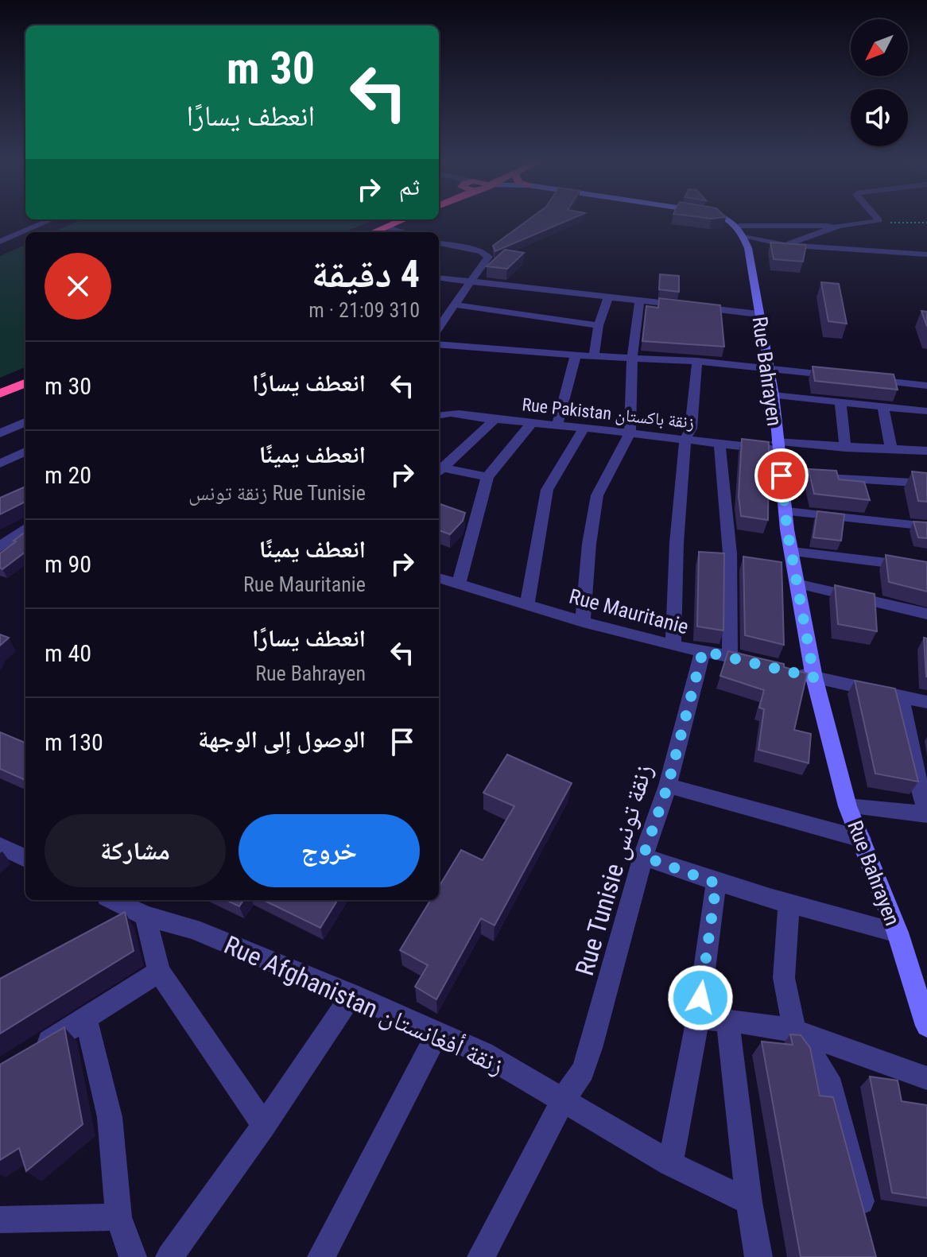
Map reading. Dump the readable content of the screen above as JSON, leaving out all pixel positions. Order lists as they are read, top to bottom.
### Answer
{
  "streets": {
    "street": [
      "Rue Bahrayen",
      "Rue Pakistan زنقة باكستان",
      "Rue Mauritanie",
      "Rue Tunisie زنقة تونس",
      "Rue Afghanistan زنقة أفغانستان"
    ]
  },
  "crossings": [
    ["Rue Bahrayen", "Rue Pakistan زنقة باكستان"],
    ["Rue Mauritanie", "Rue Tunisie زنقة تونس"],
    ["Rue Tunisie زنقة تونس", "Rue Afghanistan زنقة أفغانستان"]
  ],
  "north": "bottom left",
  "page": {
    "turn": ["30 m", "انعطف يسارًا"],
    "then": "ثم",
    "heading": ["4 دقيقة", "310 m · 21:09"],
    "list": [
      {
        "name": "انعطف يسارًا",
        "value": "30 m"
      },
      {
        "name": "انعطف يمينًا",
        "note": "Rue Tunisie زنقة تونس",
        "value": "20 m"
      },
      {
        "name": "انعطف يمينًا",
        "note": "Rue Mauritanie",
        "value": "90 m"
      },
      {
        "name": "انعطف يسارًا",
        "note": "Rue Bahrayen",
        "value": "40 m"
      },
      {
        "name": "الوصول إلى الوجهة",
        "value": "130 m"
      }
    ],
    "buttons": ["خروج", "مشاركة"]
  }
}
